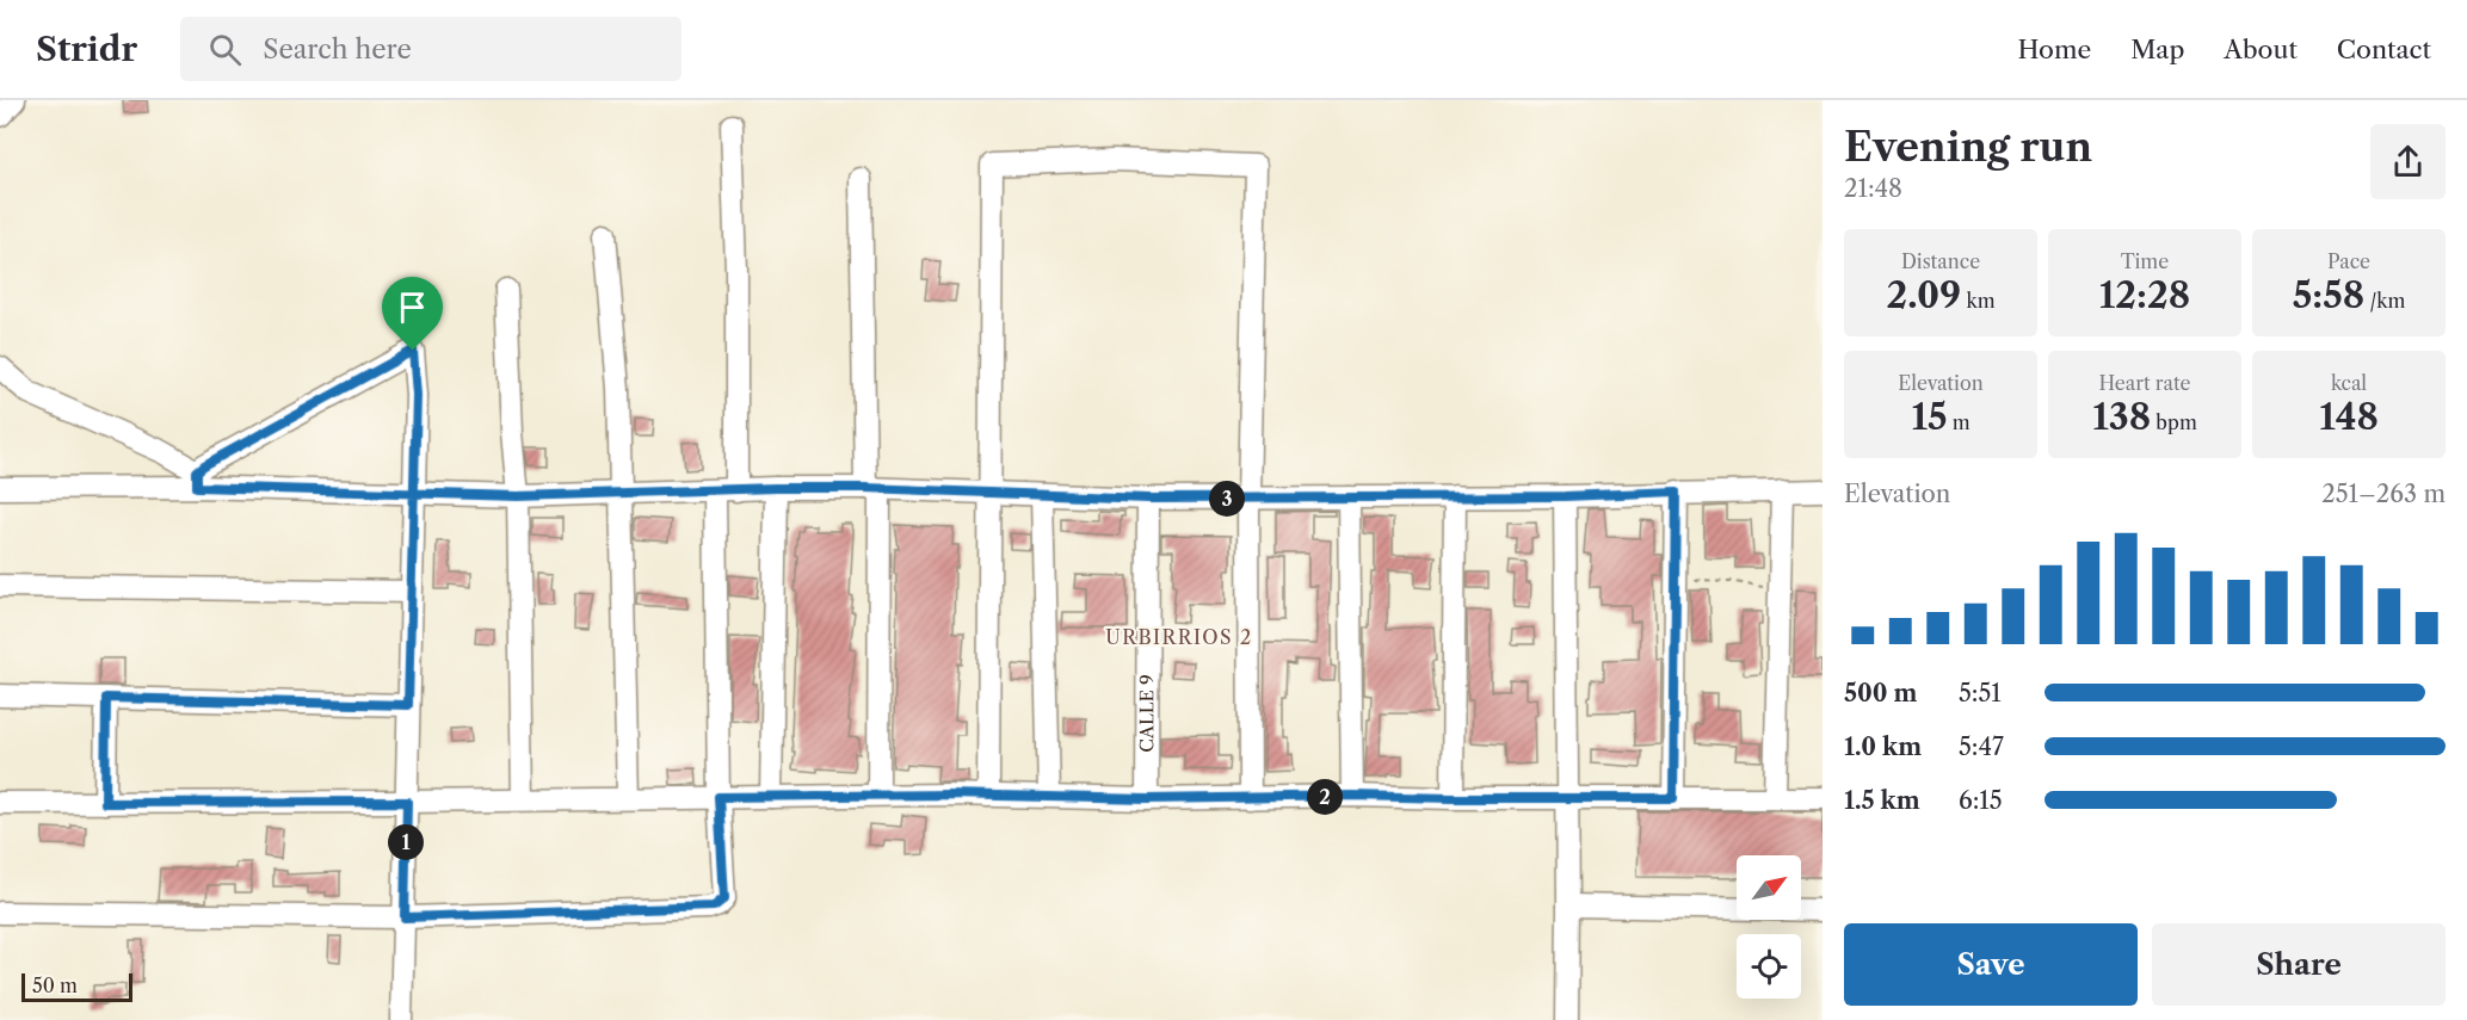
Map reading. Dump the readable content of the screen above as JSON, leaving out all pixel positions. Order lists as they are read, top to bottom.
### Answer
{
  "streets": {
    "street": ["CALLE 9"]
  },
  "districts": ["URBIRRIOS 2"],
  "scale_bar": "50 m",
  "north": "top right",
  "page": {
    "header": "Stridr",
    "search": "Search here",
    "nav": [
      "Home",
      "Map",
      "About",
      "Contact"
    ],
    "heading": ["Evening run", "21:48"],
    "stats": [
      ["Distance", "2.09 km"],
      ["Time", "12:28"],
      ["Pace", "5:58 /km"],
      ["Elevation", "15 m"],
      ["Heart rate", "138 bpm"],
      ["kcal", "148"]
    ],
    "chart": ["Elevation", "251–263 m"],
    "pins": ["3", "2", "1"],
    "list": [
      {
        "name": "500 m",
        "note": "5:51"
      },
      {
        "name": "1.0 km",
        "note": "5:47"
      },
      {
        "name": "1.5 km",
        "note": "6:15"
      }
    ],
    "buttons": ["Save", "Share"],
    "scale": "50 m"
  }
}
